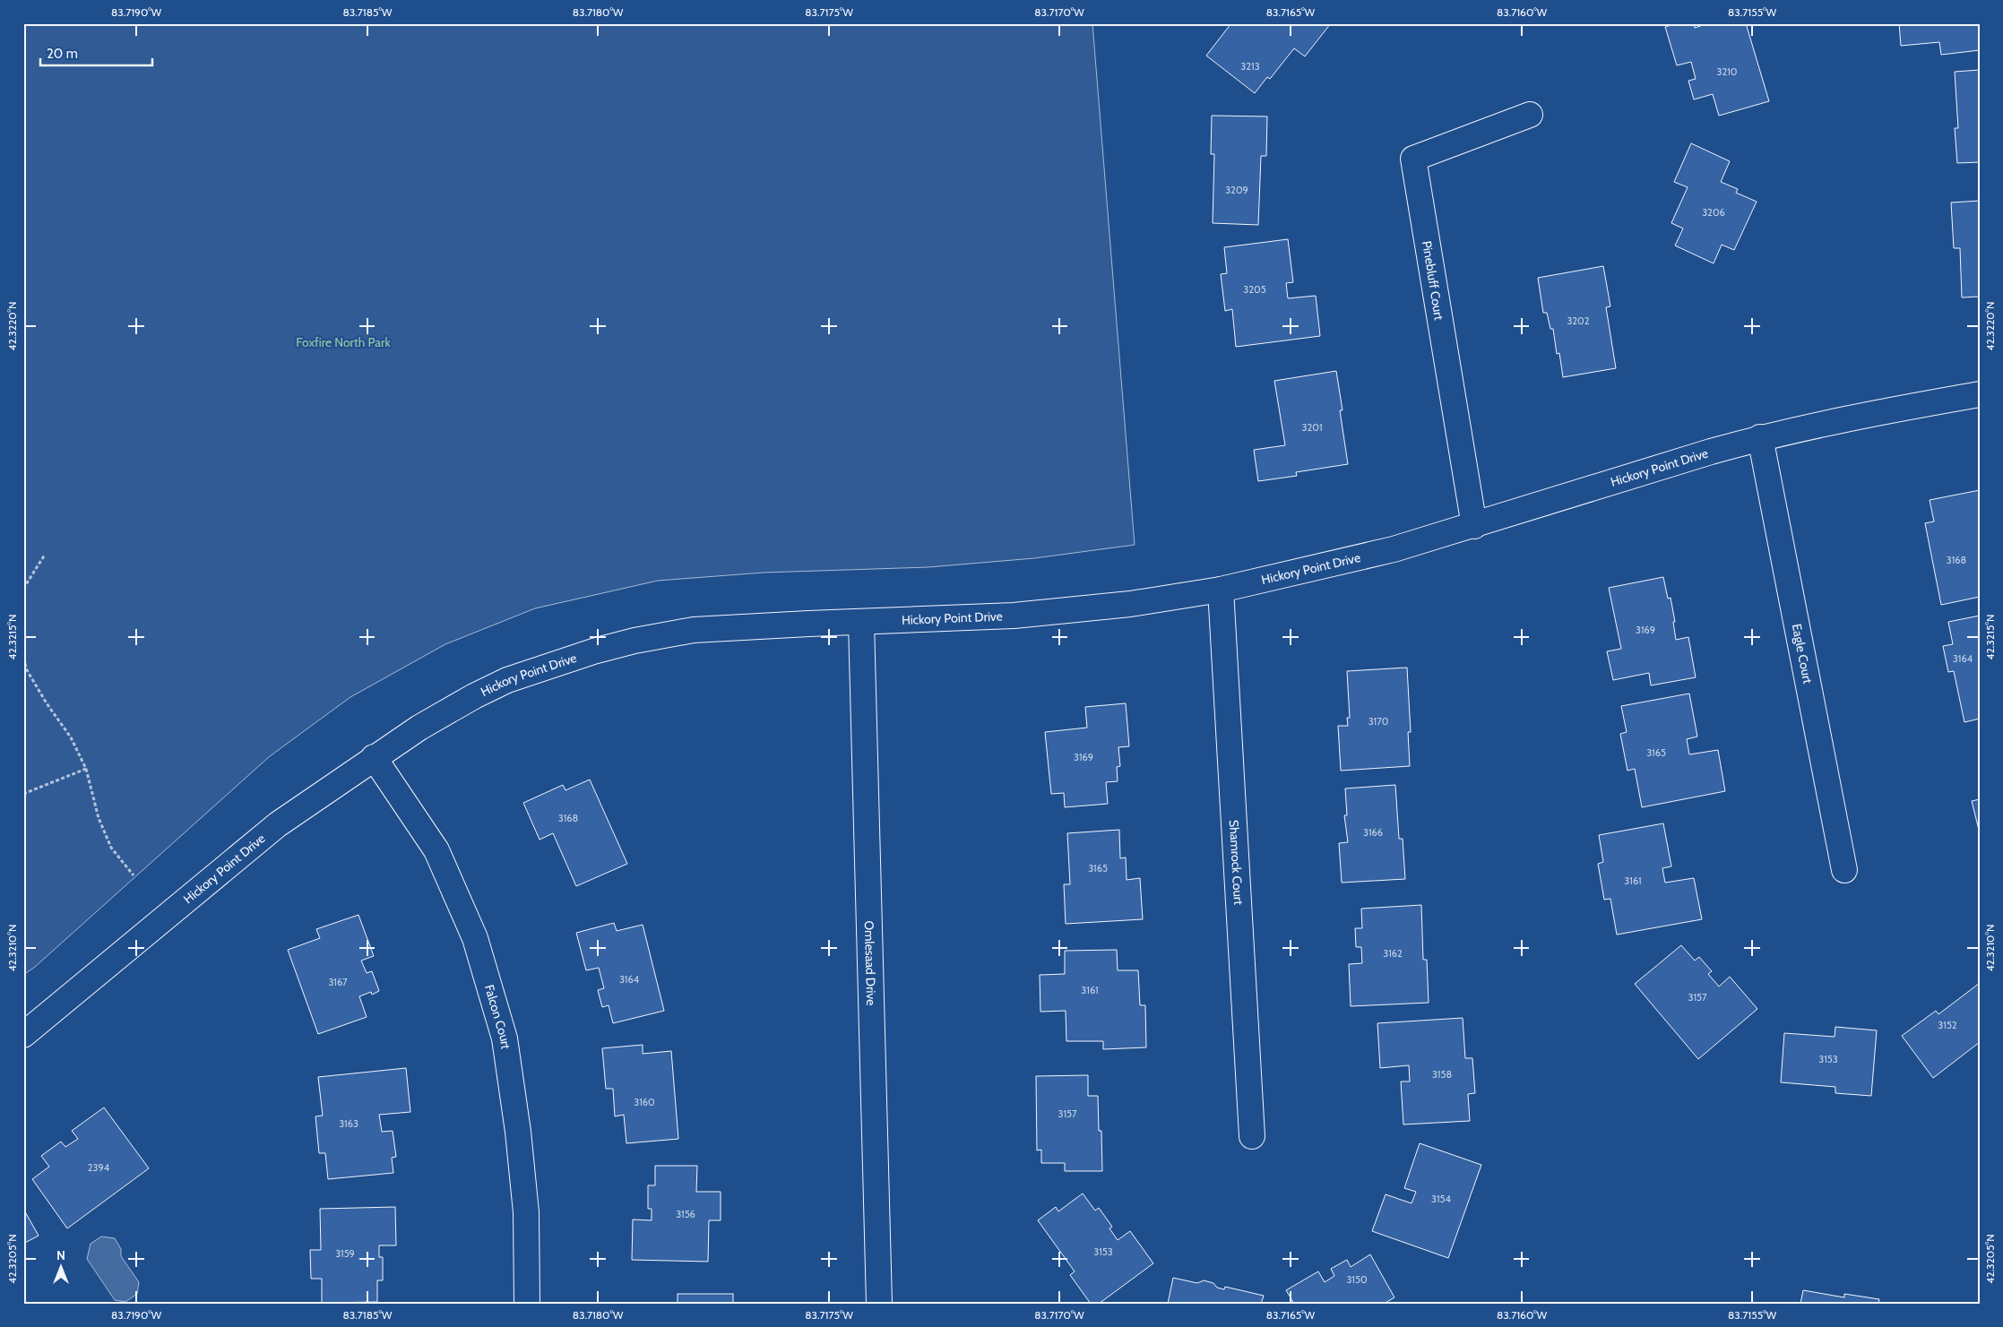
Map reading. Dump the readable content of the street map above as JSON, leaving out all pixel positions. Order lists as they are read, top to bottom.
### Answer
{
  "streets": {
    "street": [
      "Pinebluff Court",
      "Hickory Point Drive",
      "Eagle Court",
      "Shamrock Court",
      "Omlesaad Drive",
      "Falcon Court"
    ]
  },
  "crossings": [
    ["Pinebluff Court", "Hickory Point Drive"],
    ["Hickory Point Drive", "Eagle Court"],
    ["Hickory Point Drive", "Shamrock Court"],
    ["Hickory Point Drive", "Omlesaad Drive"],
    ["Hickory Point Drive", "Falcon Court"]
  ],
  "parks": ["Foxfire North Park"],
  "house_numbers": [
    "3213",
    "3210",
    "3209",
    "3206",
    "3205",
    "3202",
    "3201",
    "3168",
    "3169",
    "3164",
    "3170",
    "3165",
    "3169",
    "3168",
    "3166",
    "3165",
    "3161",
    "3162",
    "3164",
    "3167",
    "3161",
    "3157",
    "3152",
    "3153",
    "3158",
    "3160",
    "3157",
    "3163",
    "2394",
    "3154",
    "3156",
    "3153",
    "3159",
    "3150"
  ],
  "scale_bar": "20 m",
  "north": "top",
  "coordinates": [
    "83.7190°W",
    "83.7185°W",
    "83.7180°W",
    "83.7175°W",
    "83.7170°W",
    "83.7165°W",
    "83.7160°W",
    "83.7155°W",
    "42.3220°N",
    "42.3215°N",
    "42.3210°N",
    "42.3205°N"
  ]
}
